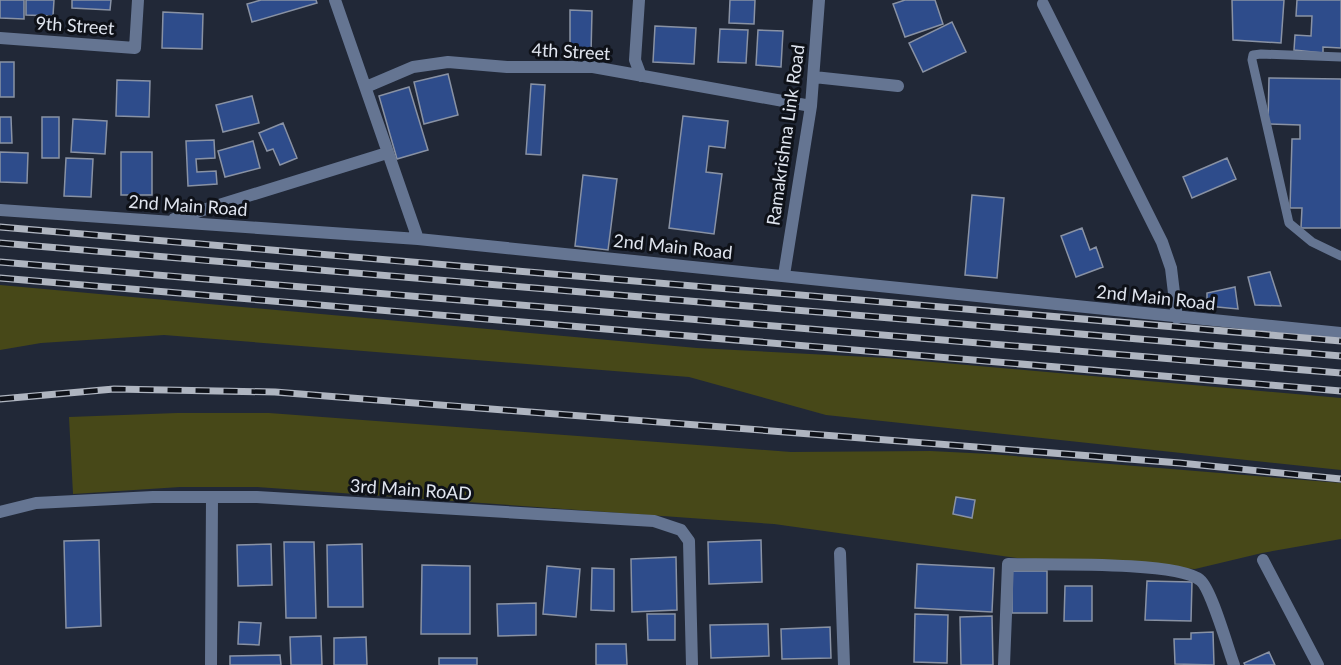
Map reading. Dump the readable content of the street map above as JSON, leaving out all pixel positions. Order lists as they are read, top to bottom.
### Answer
{
  "streets": {
    "street": [
      "9th Street",
      "4th Street",
      "Ramakrishna Link Road",
      "2nd Main Road",
      "3rd Main RoAD"
    ]
  },
  "crossings": [
    ["4th Street", "Ramakrishna Link Road"],
    ["Ramakrishna Link Road", "2nd Main Road"]
  ]
}
